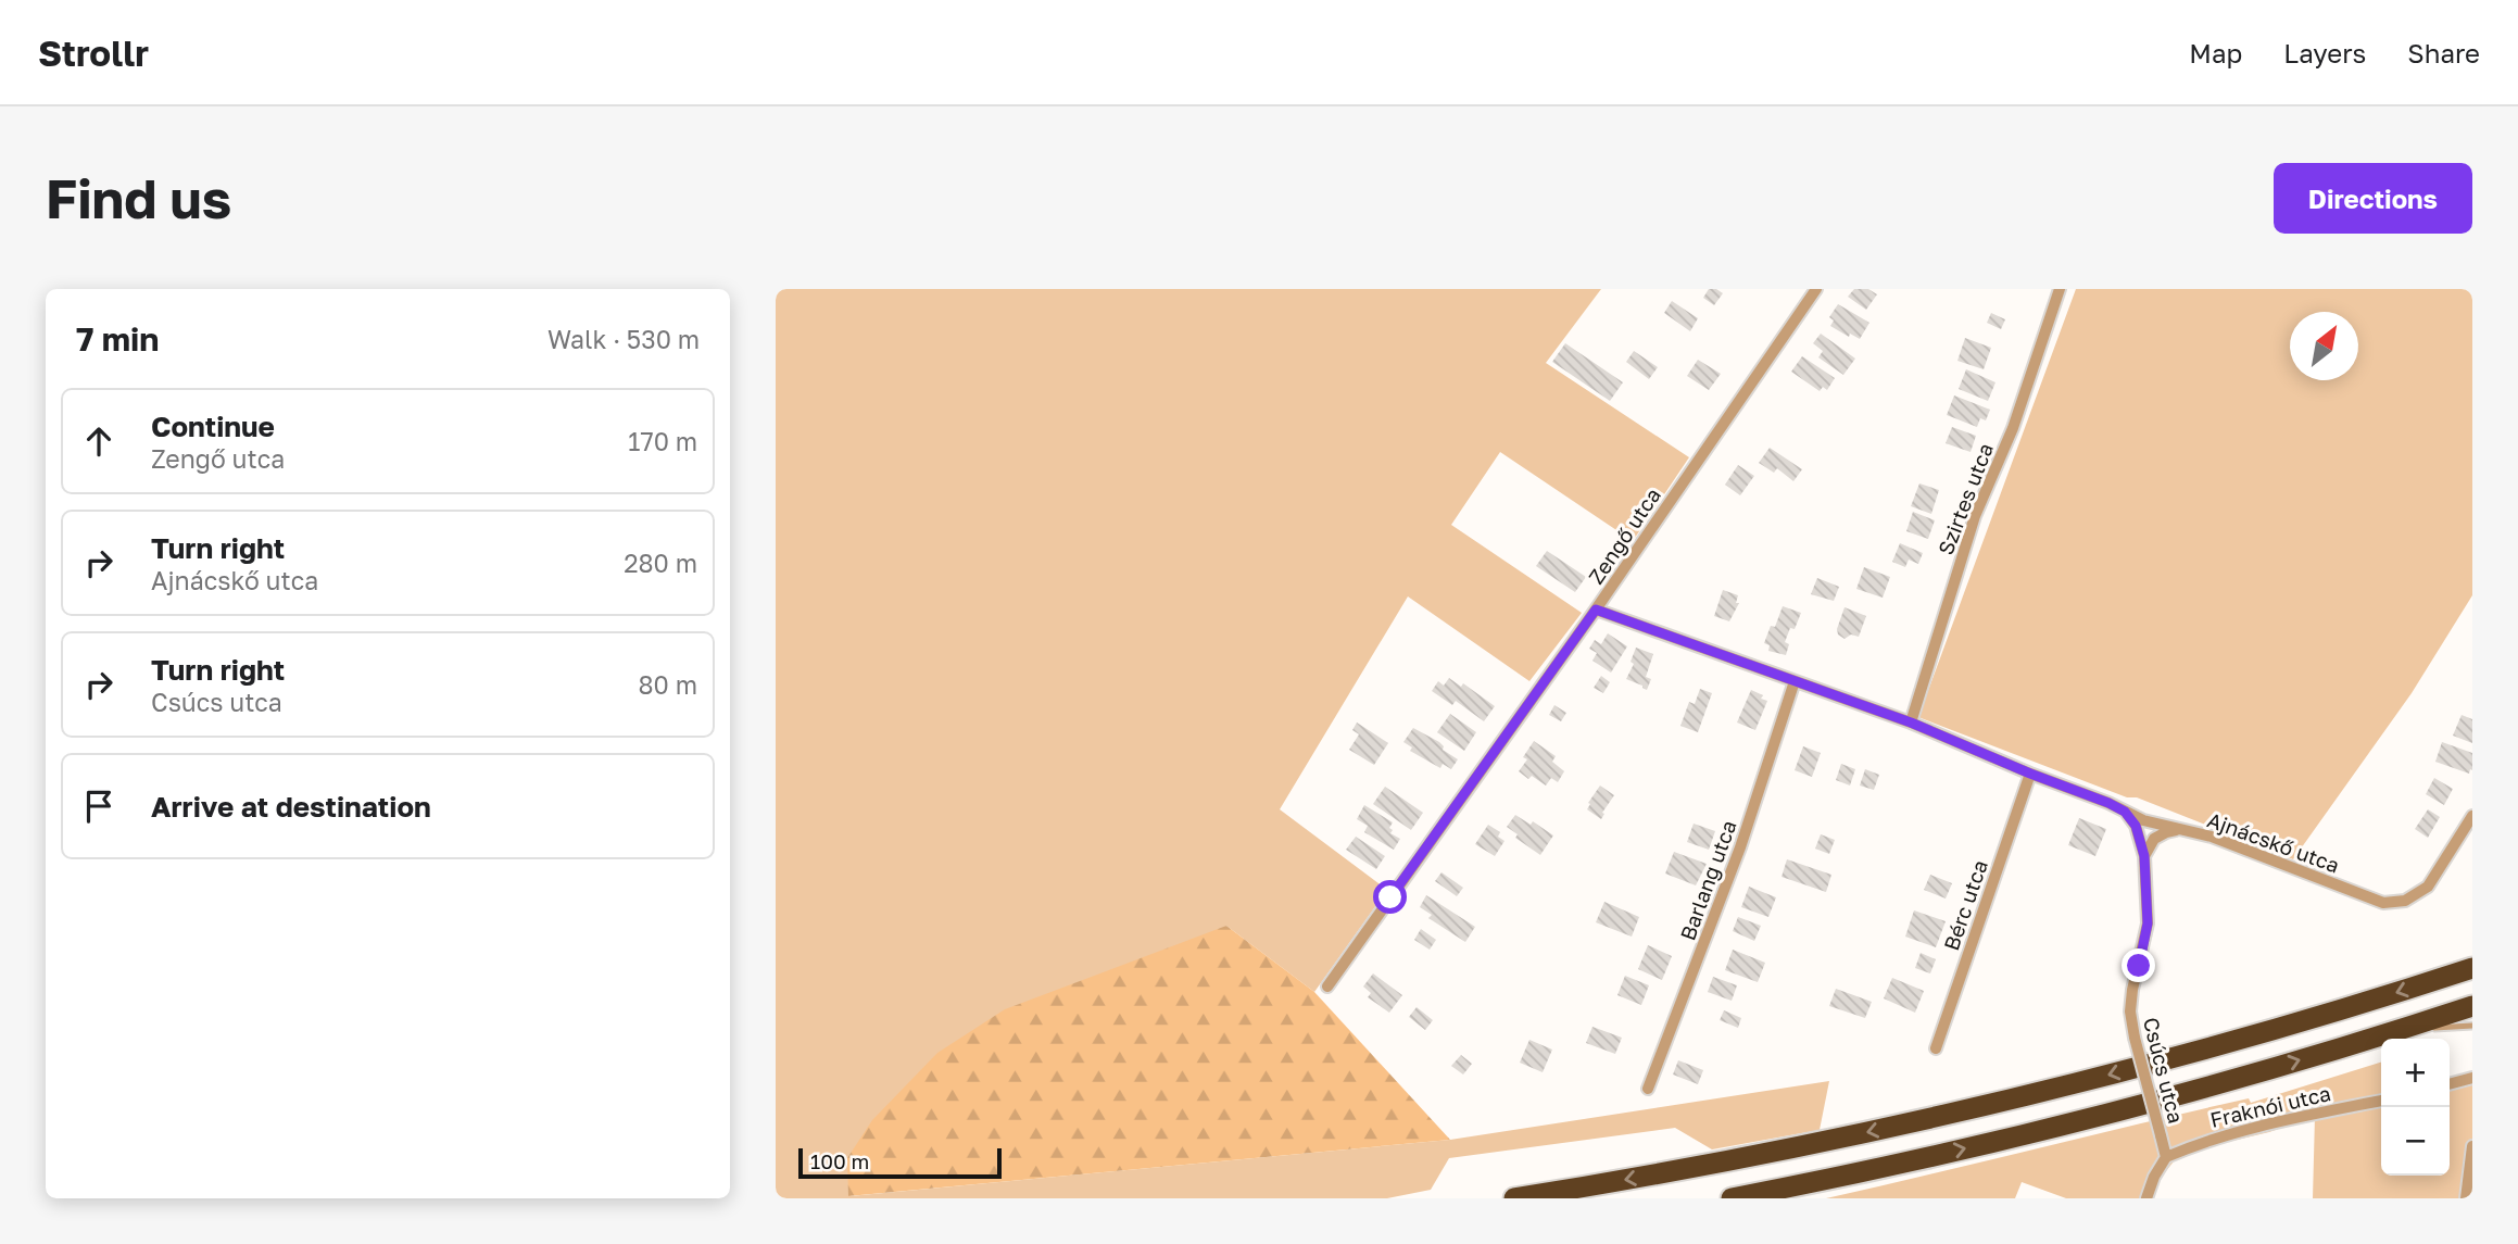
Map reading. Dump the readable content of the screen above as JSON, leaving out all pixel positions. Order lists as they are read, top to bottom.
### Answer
{
  "streets": {
    "street": [
      "Szirtes utca",
      "Zengő utca",
      "Ajnácskő utca",
      "Barlang utca",
      "Bérc utca",
      "Csúcs utca",
      "Fraknói utca"
    ]
  },
  "crossings": [
    ["Szirtes utca", "Ajnácskő utca"],
    ["Zengő utca", "Ajnácskő utca"],
    ["Ajnácskő utca", "Barlang utca"],
    ["Ajnácskő utca", "Bérc utca"],
    ["Ajnácskő utca", "Csúcs utca"],
    ["Csúcs utca", "Fraknói utca"]
  ],
  "scale_bar": "100 m",
  "north": "top right",
  "page": {
    "header": "Strollr",
    "nav": ["Map", "Layers", "Share"],
    "buttons": "Directions",
    "title": "Find us",
    "heading": ["7 min", "Walk · 530 m"],
    "list": [
      ["Continue", "Zengő utca", "170 m"],
      ["Turn right", "Ajnácskő utca", "280 m"],
      ["Turn right", "Csúcs utca", "80 m"],
      "Arrive at destination"
    ],
    "map_buttons": ["+", "−"],
    "scale": "100 m"
  }
}
